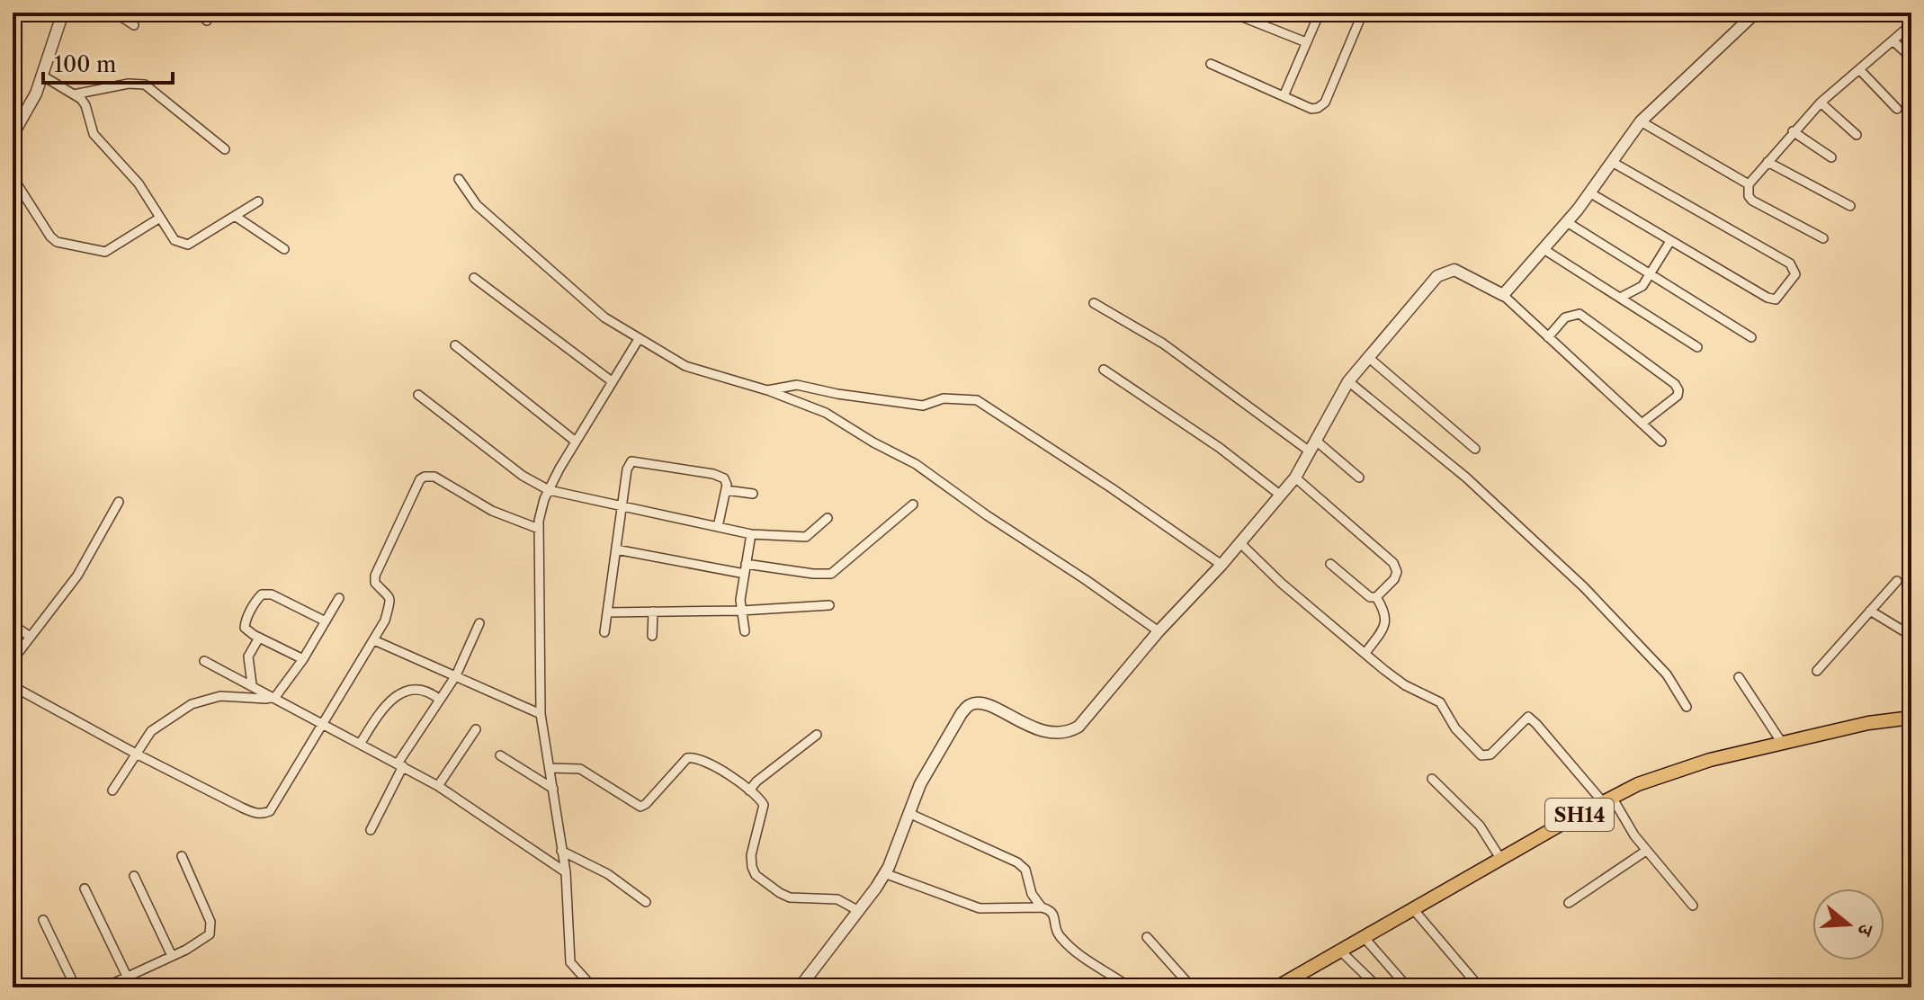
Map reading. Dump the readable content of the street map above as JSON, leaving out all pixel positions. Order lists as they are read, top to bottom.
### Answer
{
  "streets": {
    "main road": ["SH14"]
  },
  "scale_bar": "100 m",
  "north": "right"
}
